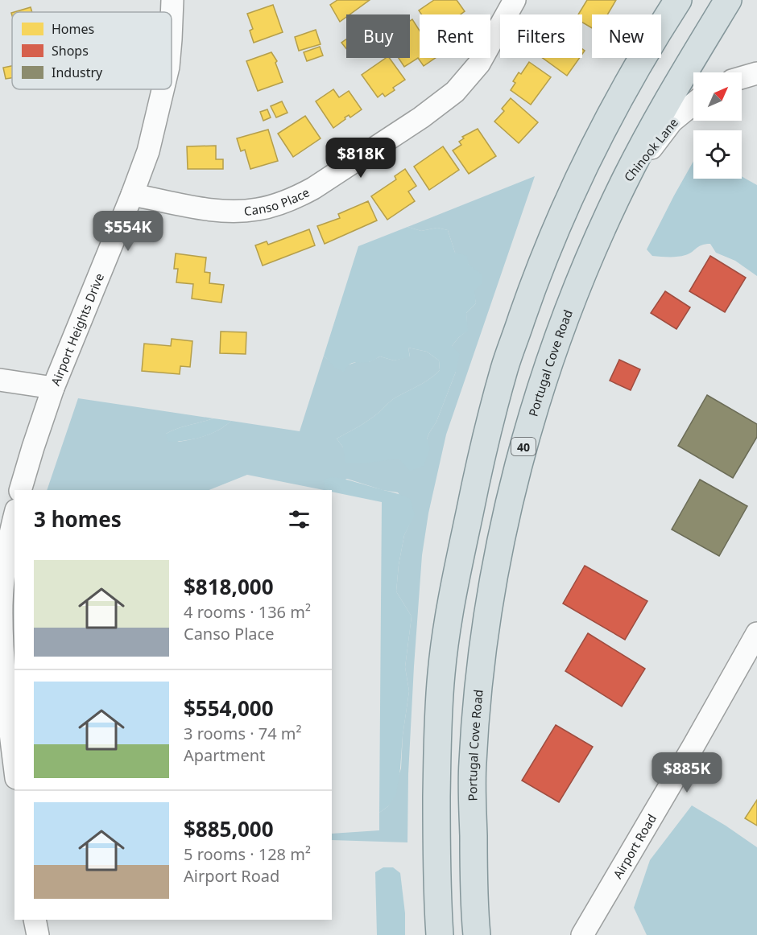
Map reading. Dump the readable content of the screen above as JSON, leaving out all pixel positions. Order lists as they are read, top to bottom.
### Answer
{
  "streets": {
    "main road": ["Portugal Cove Road", "40"],
    "street": [
      "Chinook Lane",
      "Canso Place",
      "Airport Heights Drive",
      "Airport Road"
    ]
  },
  "crossings": [
    ["Chinook Lane", "Portugal Cove Road"],
    ["Canso Place", "Airport Heights Drive"]
  ],
  "legend": ["Homes", "Shops", "Industry"],
  "north": "top right",
  "page": {
    "chip": [
      "Buy",
      "Rent",
      "Filters",
      "New"
    ],
    "price": ["$818K", "$554K", "$885K"],
    "heading": "3 homes",
    "list": [
      {
        "name": "$818,000",
        "note": "4 rooms · 136 m² · Canso Place"
      },
      {
        "name": "$554,000",
        "note": "3 rooms · 74 m² · Apartment"
      },
      {
        "name": "$885,000",
        "note": "5 rooms · 128 m² · Airport Road"
      }
    ]
  }
}
